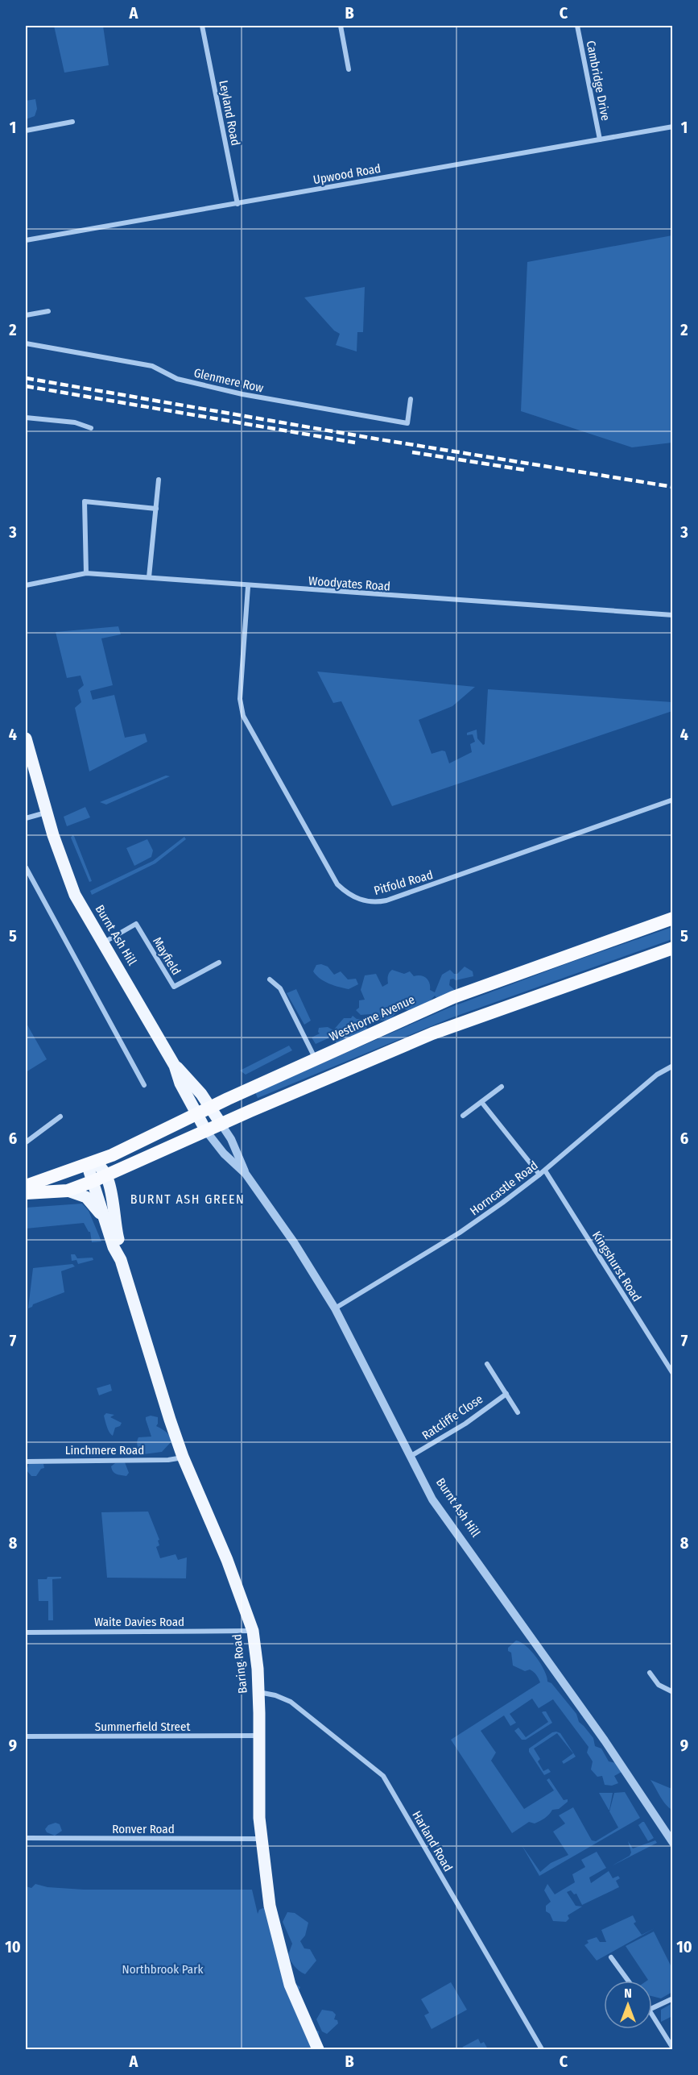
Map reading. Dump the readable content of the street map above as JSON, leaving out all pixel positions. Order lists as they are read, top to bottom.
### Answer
{
  "streets": {
    "highway": ["Westhorne Avenue"],
    "main road": ["Burnt Ash Hill", "Baring Road"],
    "street": [
      "Cambridge Drive",
      "Leyland Road",
      "Upwood Road",
      "Glenmere Row",
      "Woodyates Road",
      "Pitfold Road",
      "Mayfield",
      "Horncastle Road",
      "Kingshurst Road",
      "Ratcliffe Close",
      "Linchmere Road",
      "Waite Davies Road",
      "Summerfield Street",
      "Ronver Road",
      "Harland Road"
    ]
  },
  "crossings": [
    ["Cambridge Drive", "Upwood Road"],
    ["Leyland Road", "Upwood Road"],
    ["Woodyates Road", "Pitfold Road"],
    ["Burnt Ash Hill", "Mayfield"],
    ["Burnt Ash Hill", "Westhorne Avenue"],
    ["Burnt Ash Hill", "Horncastle Road"],
    ["Burnt Ash Hill", "Ratcliffe Close"],
    ["Westhorne Avenue", "Baring Road"],
    ["Horncastle Road", "Kingshurst Road"],
    ["Linchmere Road", "Baring Road"],
    ["Waite Davies Road", "Baring Road"],
    ["Baring Road", "Summerfield Street"],
    ["Baring Road", "Ronver Road"],
    ["Baring Road", "Harland Road"]
  ],
  "districts": ["BURNT ASH GREEN"],
  "parks": ["Northbrook Park"],
  "north": "top",
  "grid": {
    "columns": ["A", "B", "C"],
    "rows": [
      "1",
      "2",
      "3",
      "4",
      "5",
      "6",
      "7",
      "8",
      "9",
      "10"
    ]
  }
}
